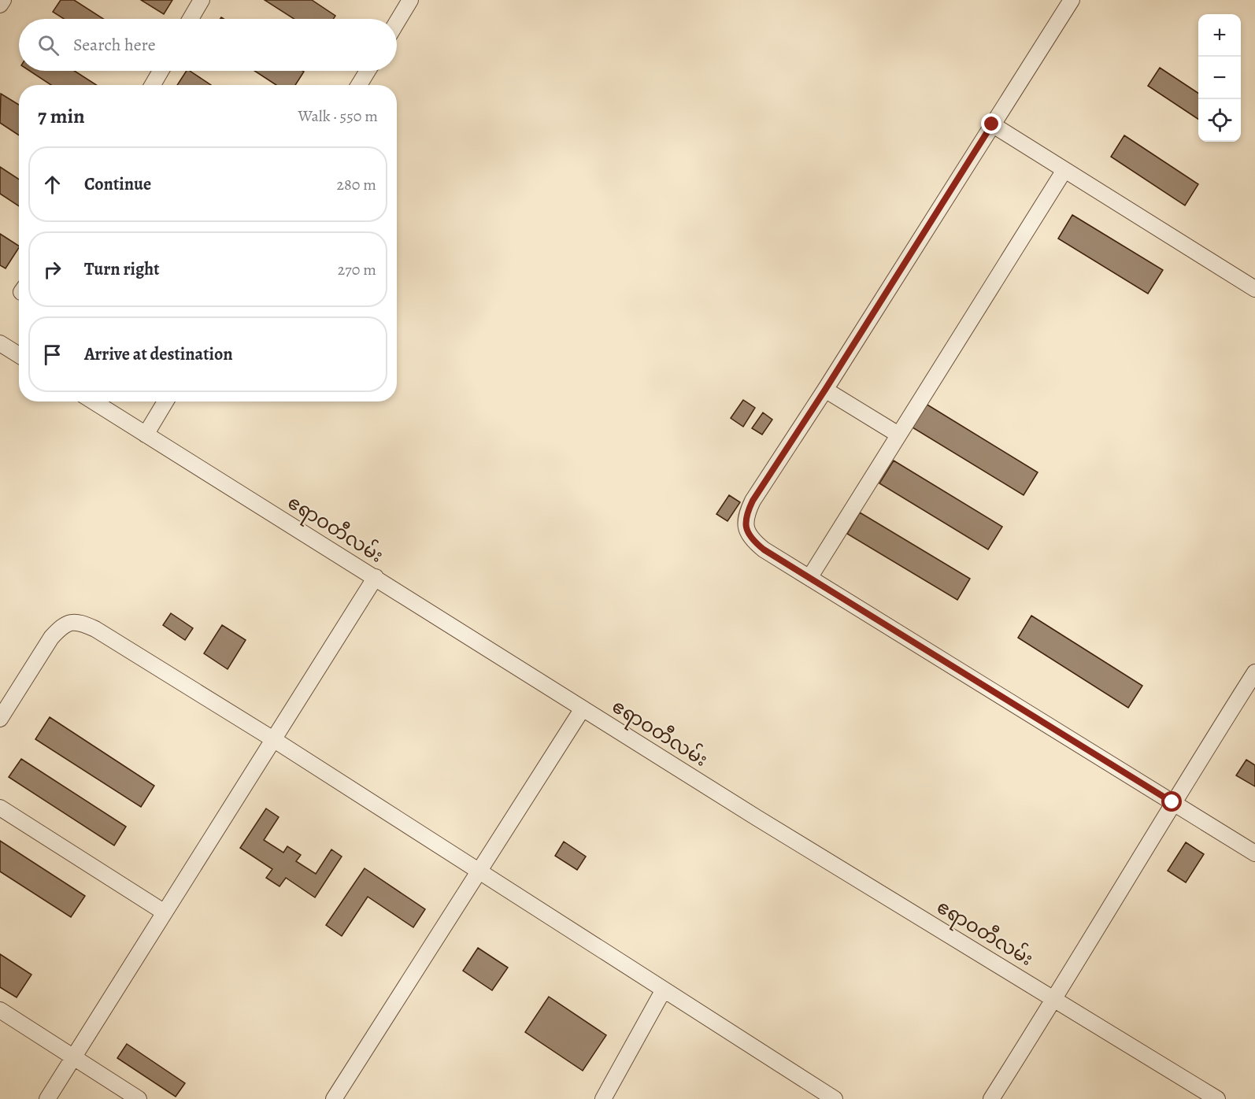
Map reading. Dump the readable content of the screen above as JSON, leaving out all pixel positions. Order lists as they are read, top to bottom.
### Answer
{
  "streets": {
    "street": ["ဧရာဝတီလမ်း"]
  },
  "page": {
    "map_buttons": ["+", "−"],
    "search": "Search here",
    "heading": ["7 min", "Walk · 550 m"],
    "list": [
      ["Continue", "280 m"],
      ["Turn right", "270 m"],
      "Arrive at destination"
    ]
  }
}
